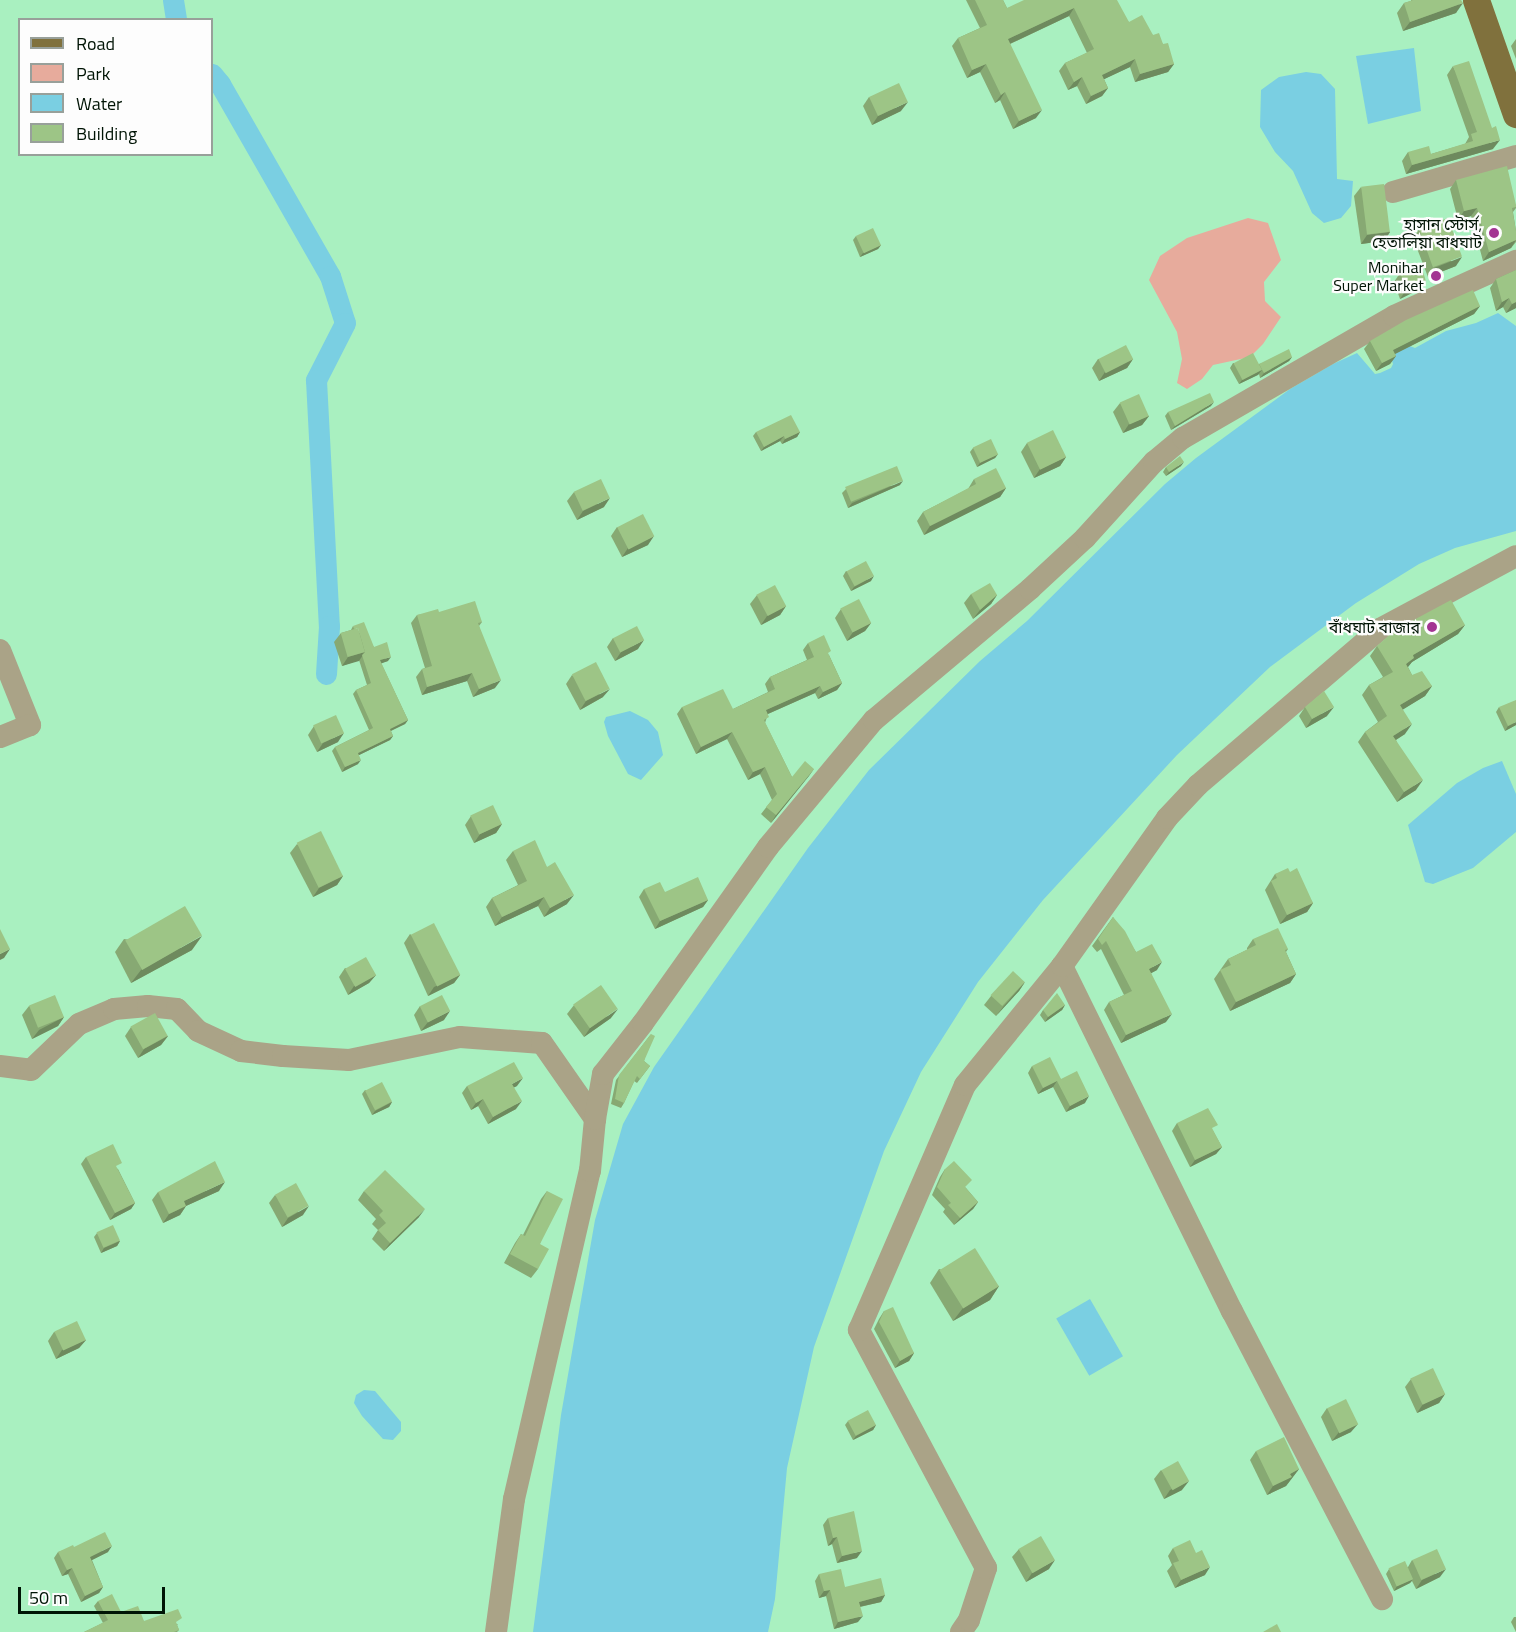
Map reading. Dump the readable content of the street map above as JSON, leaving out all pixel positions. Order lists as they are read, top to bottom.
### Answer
{
  "places": ["হাসান স্টোর্স, হেতালিয়া বাধঘাট", "Monihar Super Market", "বাঁধঘাট বাজার"],
  "legend": [
    "Road",
    "Park",
    "Water",
    "Building"
  ],
  "scale_bar": "50 m"
}
